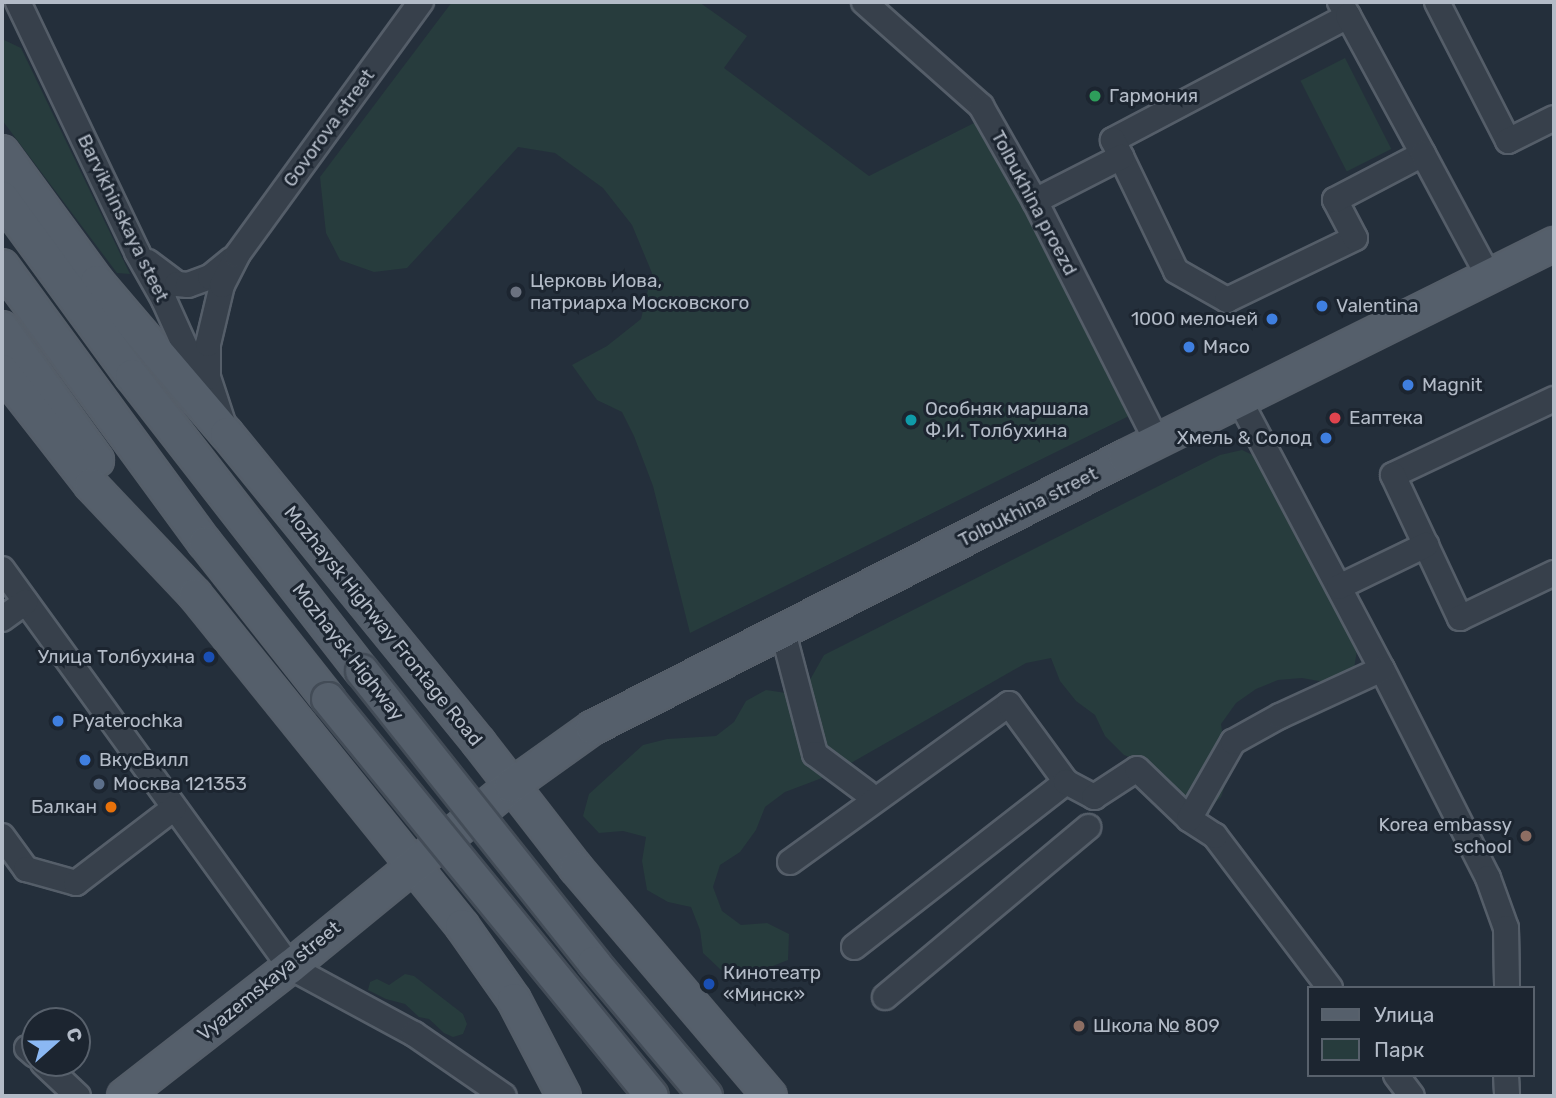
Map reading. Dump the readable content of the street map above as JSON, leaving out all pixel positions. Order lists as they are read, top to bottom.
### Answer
{
  "streets": {
    "main road": [
      "Tolbukhina street",
      "Mozhaysk Highway Frontage Road",
      "Mozhaysk Highway",
      "Vyazemskaya street"
    ],
    "street": ["Govorova street", "Tolbukhina proezd", "Barvikhinskaya steet"]
  },
  "crossings": [
    ["Govorova street", "Barvikhinskaya steet"],
    ["Govorova street", "Mozhaysk Highway Frontage Road"],
    ["Tolbukhina proezd", "Tolbukhina street"],
    ["Barvikhinskaya steet", "Mozhaysk Highway Frontage Road"],
    ["Tolbukhina street", "Mozhaysk Highway Frontage Road"],
    ["Tolbukhina street", "Vyazemskaya street"],
    ["Mozhaysk Highway Frontage Road", "Vyazemskaya street"]
  ],
  "places": [
    "Гармония",
    "Церковь Иова, патриарха Московского",
    "Valentina",
    "1000 мелочей",
    "Мясо",
    "Magnit",
    "Еаптека",
    "Особняк маршала Ф.И. Толбухина",
    "Хмель & Солод",
    "Улица Толбухина",
    "Pyaterochka",
    "ВкусВилл",
    "Москва 121353",
    "Балкан",
    "Korea embassy school",
    "Кинотеатр «Минск»",
    "Школа № 809"
  ],
  "legend": ["Улица", "Парк"],
  "north": "right"
}
